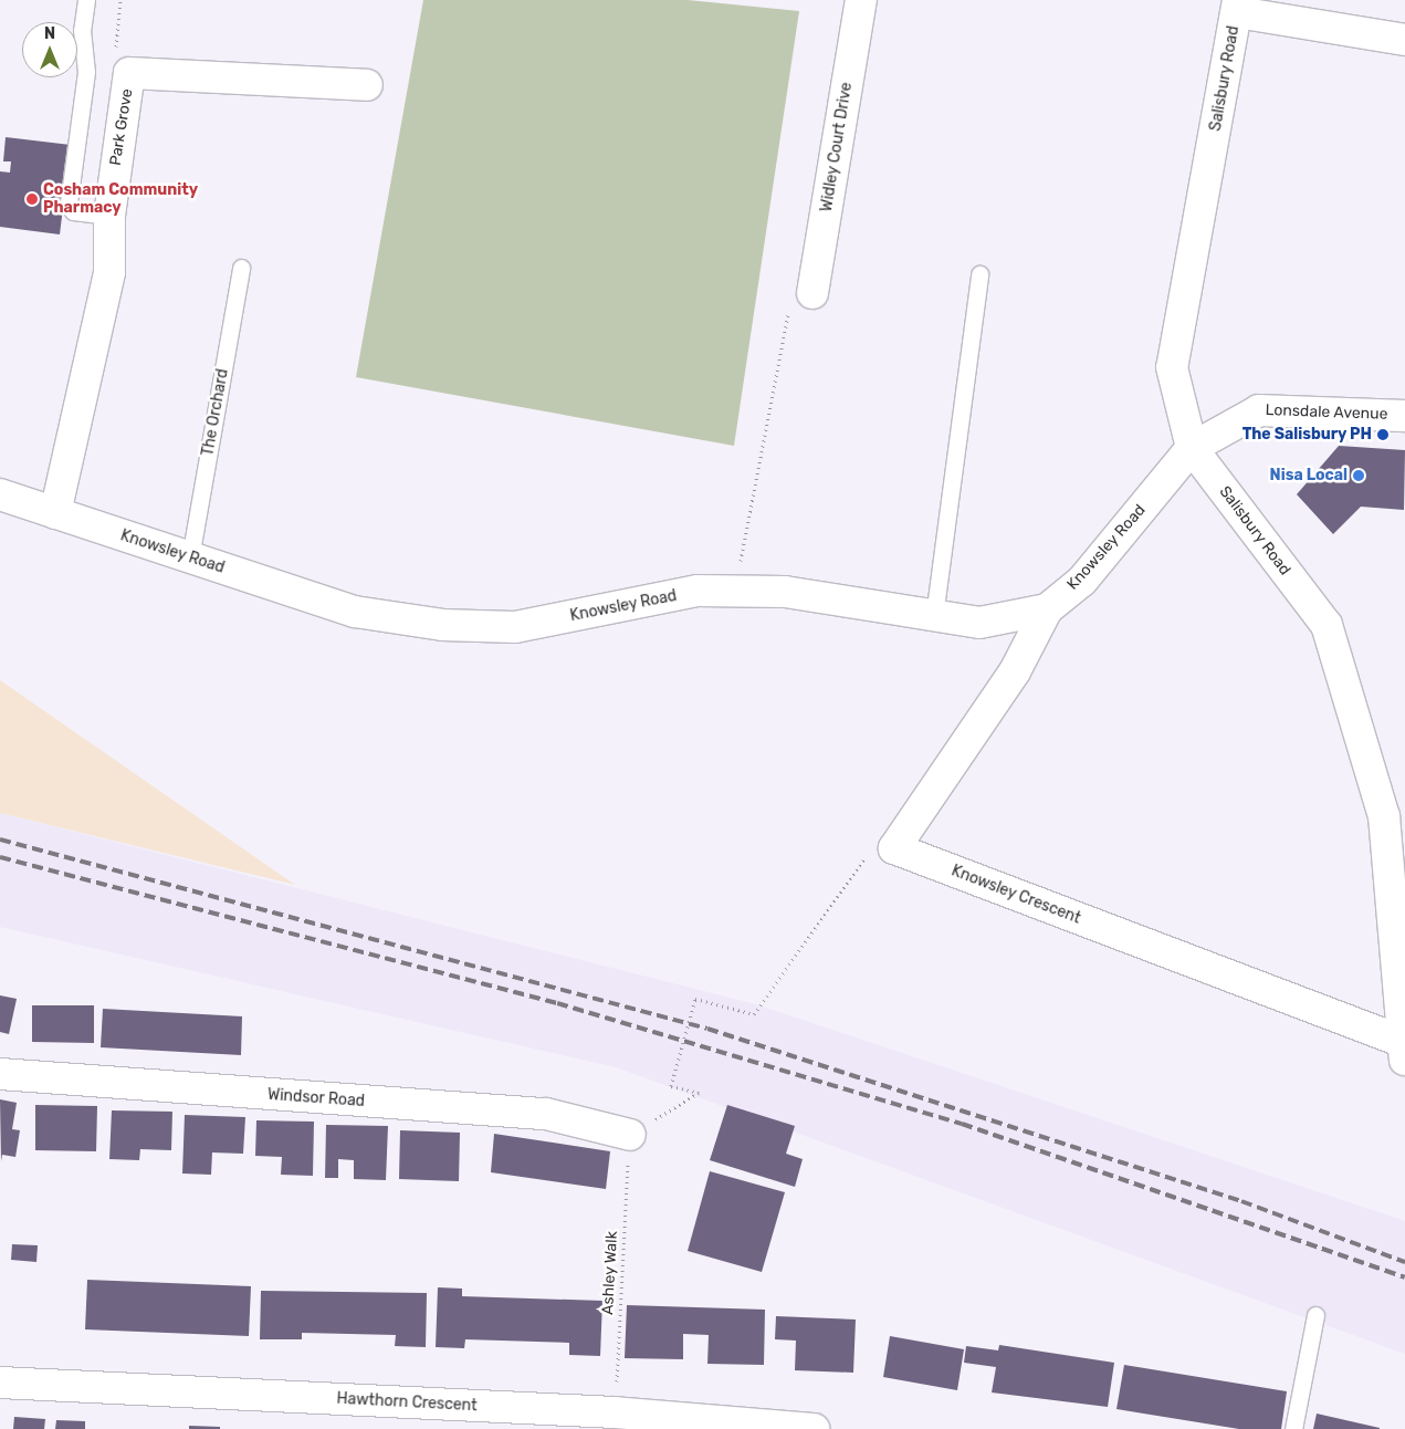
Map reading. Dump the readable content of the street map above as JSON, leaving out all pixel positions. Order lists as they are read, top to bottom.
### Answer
{
  "streets": {
    "street": [
      "Salisbury Road",
      "Park Grove",
      "Widley Court Drive",
      "Lonsdale Avenue",
      "Knowsley Road",
      "Knowsley Crescent",
      "Windsor Road",
      "Hawthorn Crescent"
    ],
    "lane": ["The Orchard"],
    "path": ["Ashley Walk"]
  },
  "crossings": [
    ["Salisbury Road", "Lonsdale Avenue"],
    ["Salisbury Road", "Knowsley Road"],
    ["Salisbury Road", "Knowsley Crescent"],
    ["Park Grove", "Knowsley Road"],
    ["The Orchard", "Knowsley Road"],
    ["Lonsdale Avenue", "Knowsley Road"],
    ["Windsor Road", "Ashley Walk"],
    ["Ashley Walk", "Hawthorn Crescent"]
  ],
  "places": ["Cosham Community Pharmacy", "The Salisbury PH", "Nisa Local"],
  "north": "top"
}
